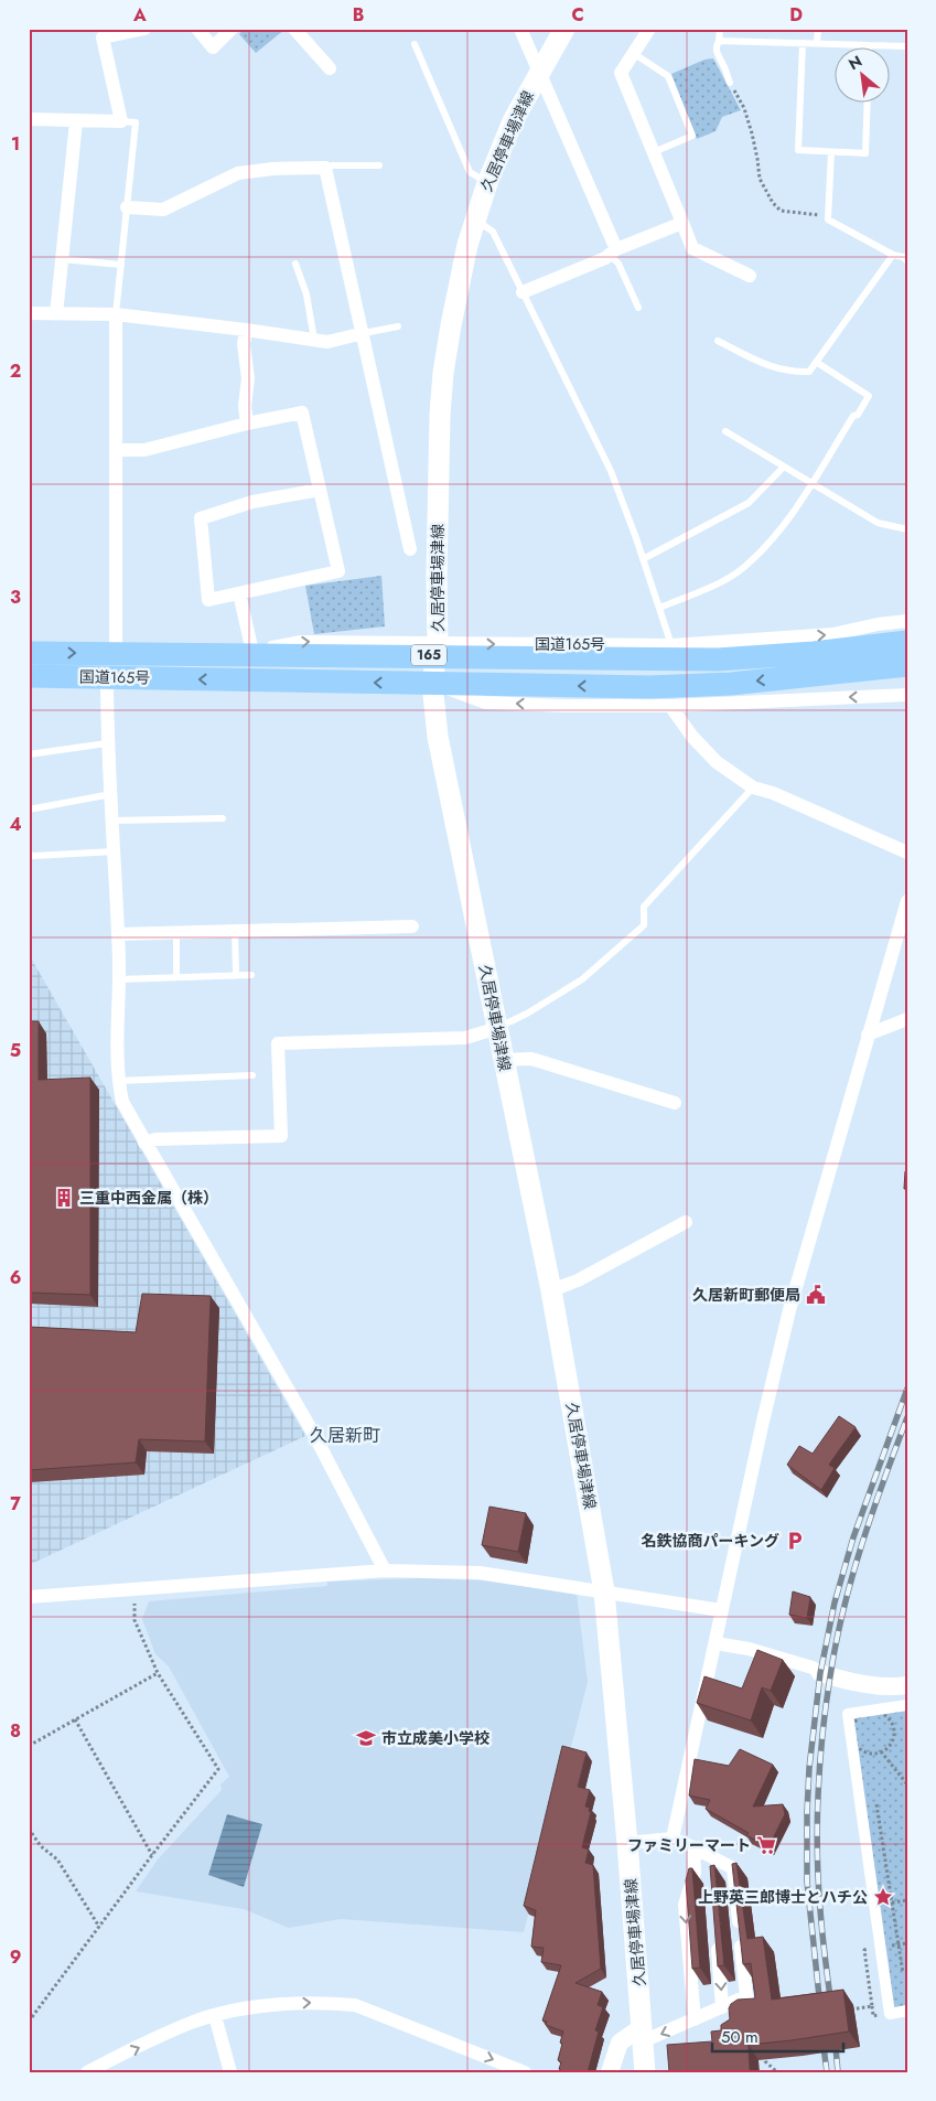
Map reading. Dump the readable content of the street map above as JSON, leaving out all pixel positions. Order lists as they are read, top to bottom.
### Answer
{
  "streets": {
    "highway": ["国道165号", "165"],
    "main road": ["久居停車場津線"]
  },
  "crossings": [
    ["久居停車場津線", "国道165号"]
  ],
  "districts": ["久居新町"],
  "places": {
    "building": ["三重中西金属（株）"],
    "public building": ["久居新町郵便局"],
    "parking": ["名鉄協商パーキング"],
    "school or university": ["市立成美小学校"],
    "supermarket": ["ファミリーマート"],
    "place": ["上野英三郎博士とハチ公"]
  },
  "scale_bar": "50 m",
  "north": "top left",
  "grid": {
    "columns": [
      "A",
      "B",
      "C",
      "D"
    ],
    "rows": [
      "1",
      "2",
      "3",
      "4",
      "5",
      "6",
      "7",
      "8",
      "9"
    ]
  }
}
